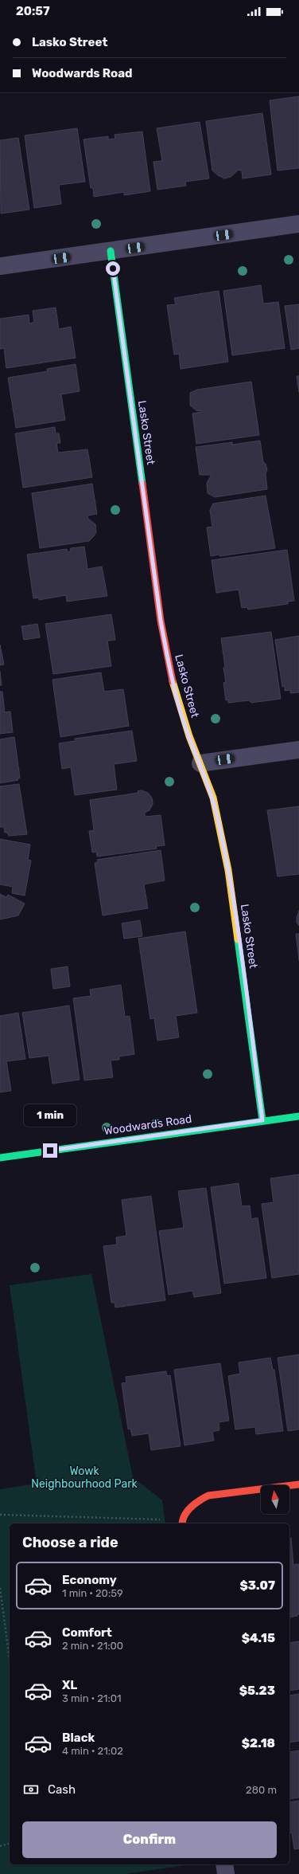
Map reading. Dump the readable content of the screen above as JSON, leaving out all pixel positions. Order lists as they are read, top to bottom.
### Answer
{
  "streets": {
    "street": ["Lasko Street", "Woodwards Road"]
  },
  "crossings": [
    ["Lasko Street", "Woodwards Road"]
  ],
  "parks": ["Wowk Neighbourhood Park"],
  "north": "top",
  "page": {
    "status": "20:57",
    "banner": ["Lasko Street", "Woodwards Road"],
    "bubble": "1 min",
    "heading": "Choose a ride",
    "list": [
      {
        "name": "Economy",
        "note": "1 min · 20:59",
        "value": "$3.07"
      },
      {
        "name": "Comfort",
        "note": "2 min · 21:00",
        "value": "$4.15"
      },
      {
        "name": "XL",
        "note": "3 min · 21:01",
        "value": "$5.23"
      },
      {
        "name": "Black",
        "note": "4 min · 21:02",
        "value": "$2.18"
      }
    ],
    "pay": ["Cash", "280 m"],
    "buttons": "Confirm"
  }
}
